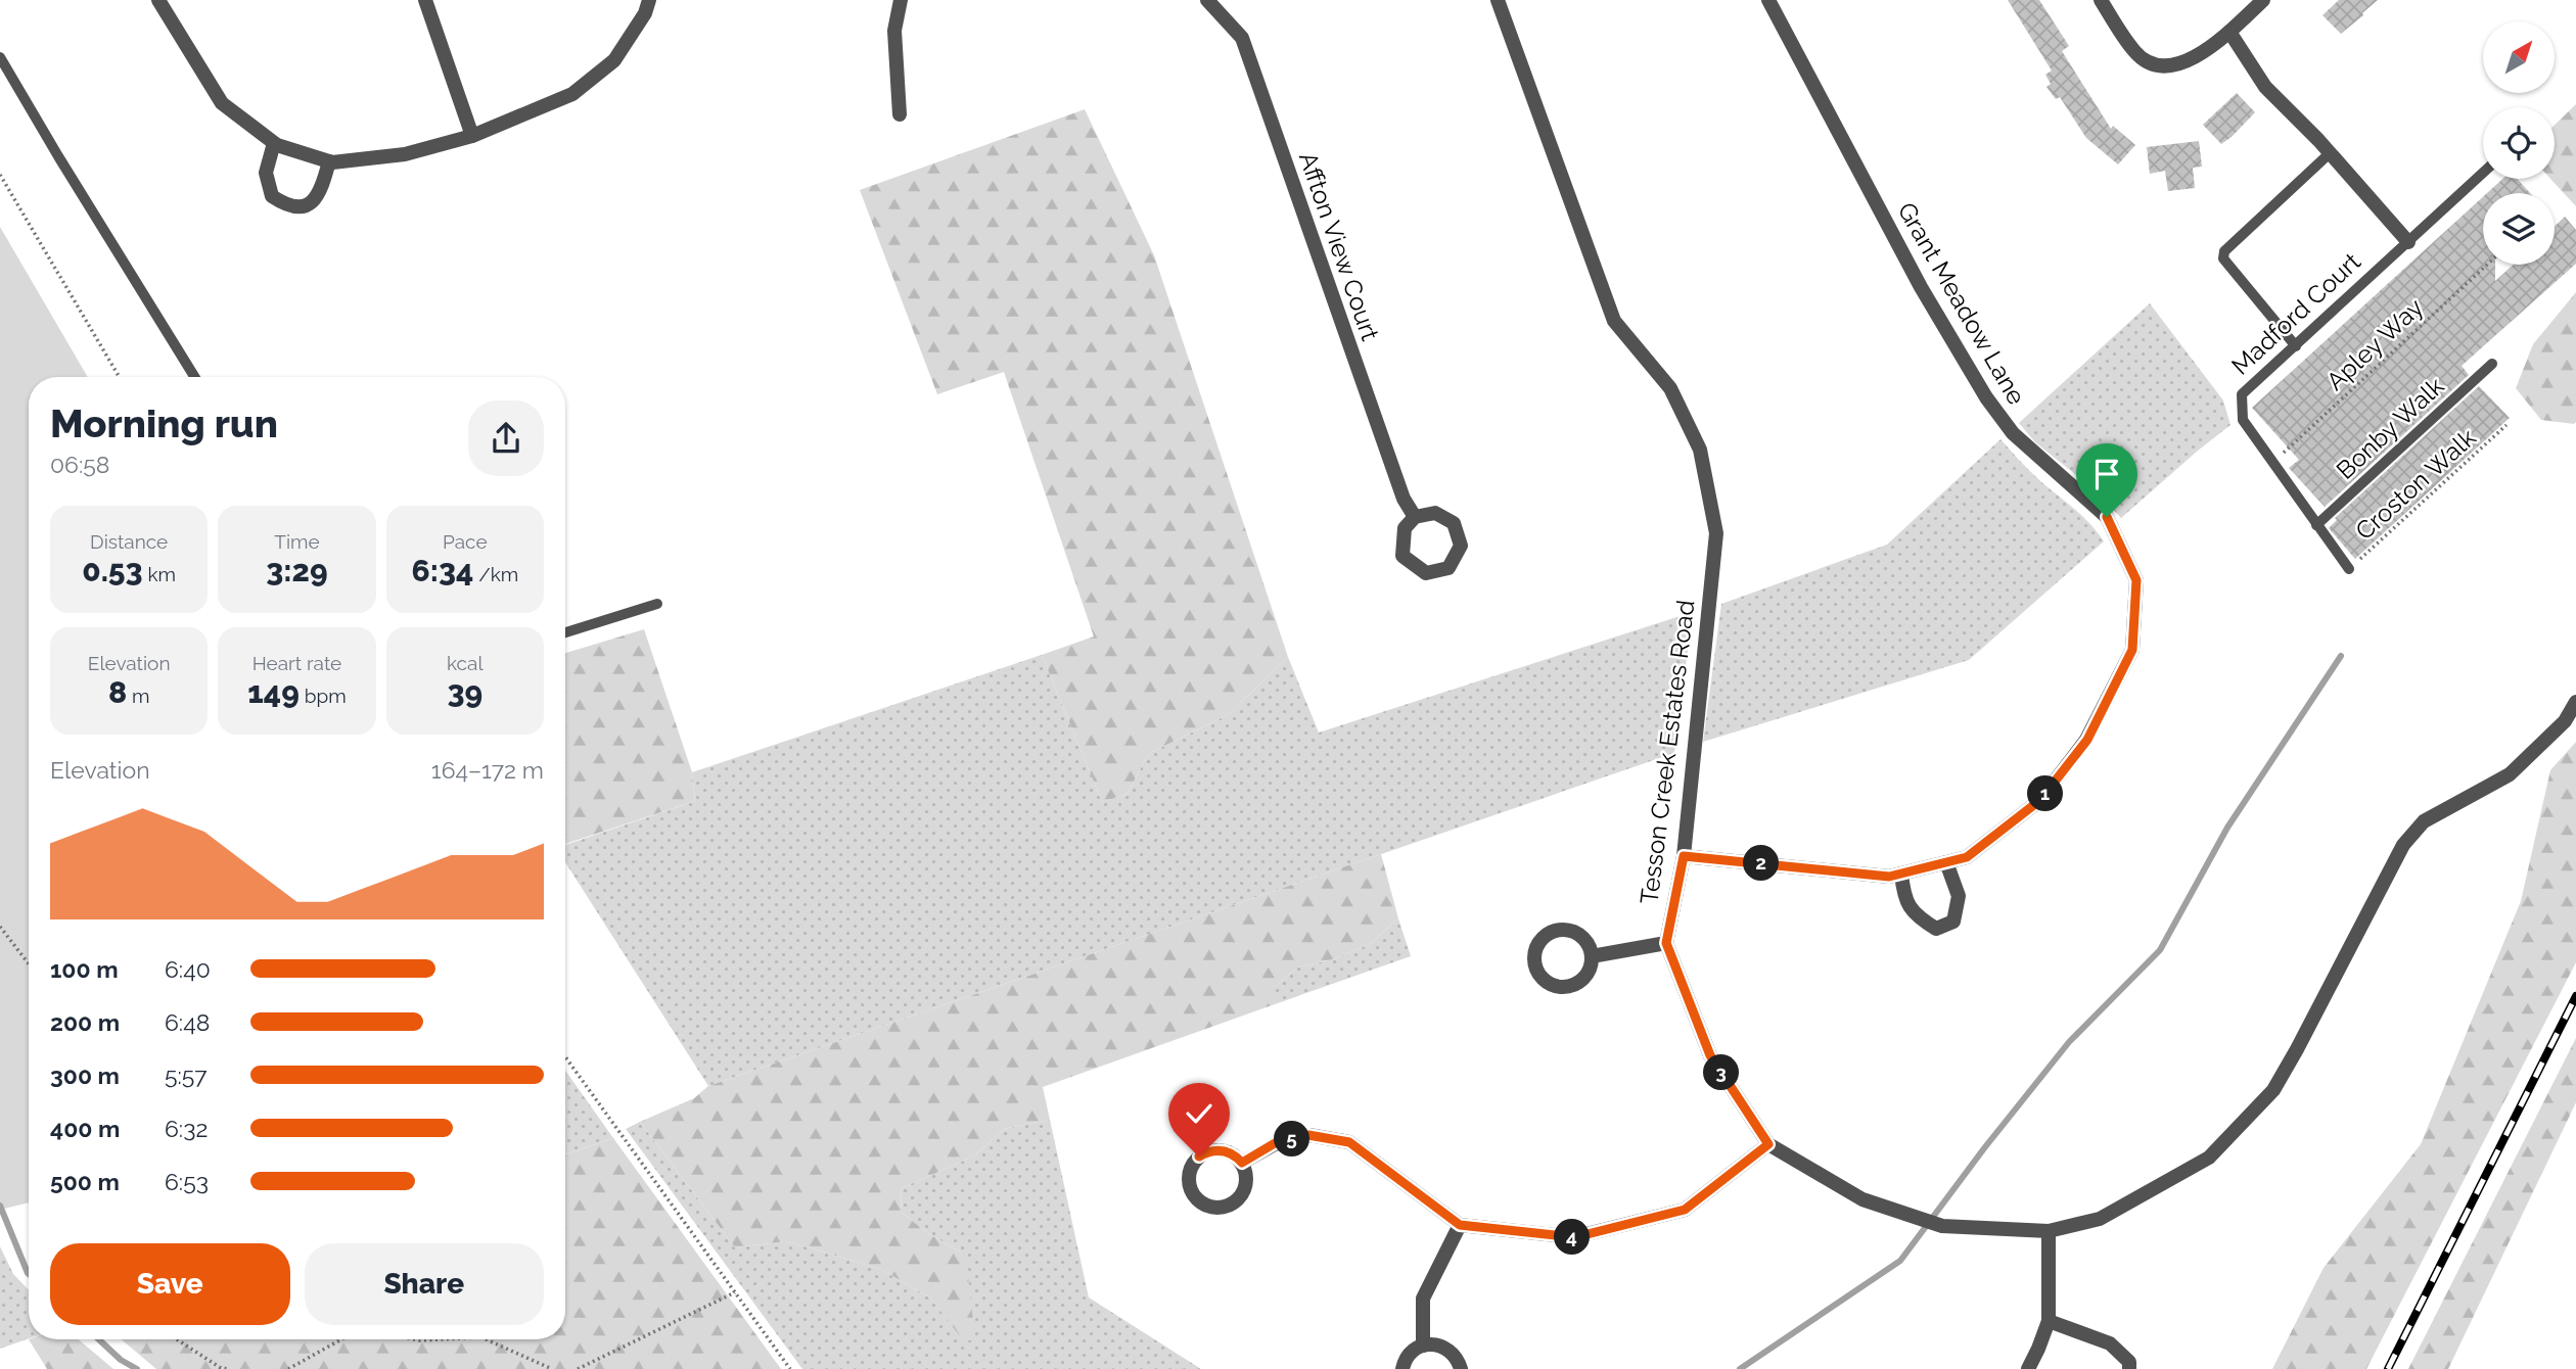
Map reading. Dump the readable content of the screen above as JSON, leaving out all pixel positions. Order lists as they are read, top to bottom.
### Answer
{
  "streets": {
    "street": ["Affton View Court", "Grant Meadow Lane", "Tesson Creek Estates Road"],
    "lane": ["Madford Court", "Bonby Walk"],
    "path": ["Apley Way", "Croston Walk"]
  },
  "crossings": [
    ["Grant Meadow Lane", "Tesson Creek Estates Road"],
    ["Madford Court", "Apley Way"],
    ["Madford Court", "Bonby Walk"],
    ["Madford Court", "Croston Walk"]
  ],
  "north": "top right",
  "page": {
    "heading": ["Morning run", "06:58"],
    "stats": [
      ["Distance", "0.53 km"],
      ["Time", "3:29"],
      ["Pace", "6:34 /km"],
      ["Elevation", "8 m"],
      ["Heart rate", "149 bpm"],
      ["kcal", "39"]
    ],
    "chart": ["Elevation", "164–172 m"],
    "pins": [
      "1",
      "2",
      "3",
      "5",
      "4"
    ],
    "list": [
      {
        "name": "100 m",
        "note": "6:40"
      },
      {
        "name": "200 m",
        "note": "6:48"
      },
      {
        "name": "300 m",
        "note": "5:57"
      },
      {
        "name": "400 m",
        "note": "6:32"
      },
      {
        "name": "500 m",
        "note": "6:53"
      }
    ],
    "buttons": ["Save", "Share"]
  }
}
